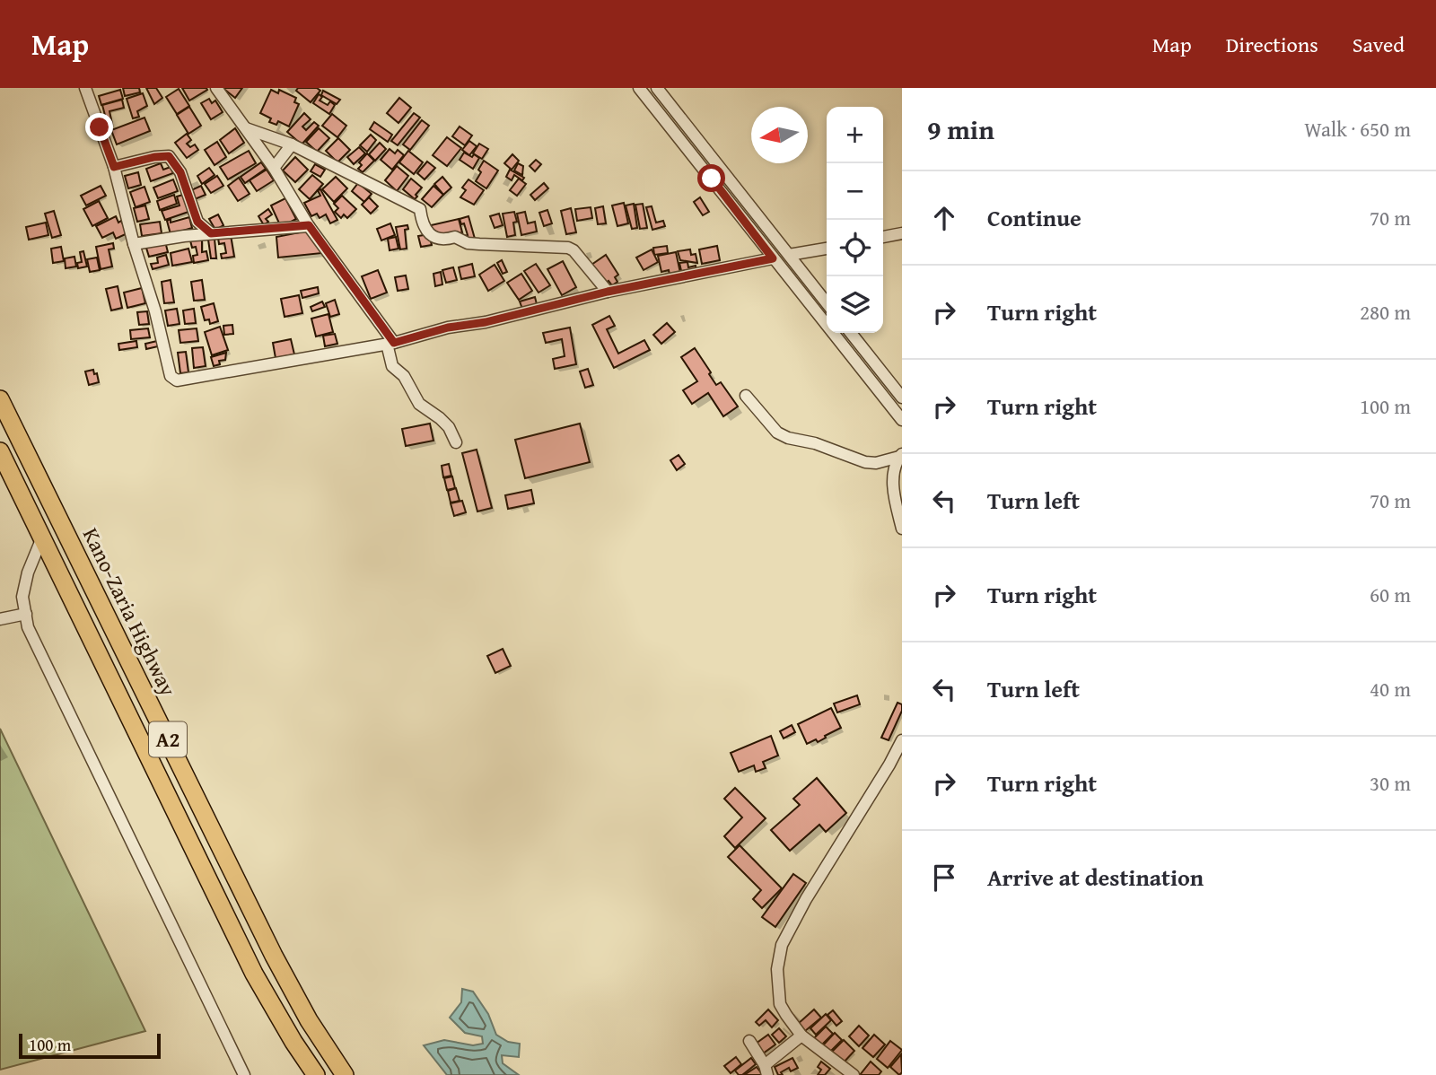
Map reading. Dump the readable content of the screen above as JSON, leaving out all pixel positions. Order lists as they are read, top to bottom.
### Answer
{
  "streets": {
    "highway": ["Kano-Zaria Highway", "A2"]
  },
  "scale_bar": "100 m",
  "north": "left",
  "page": {
    "header": "Map",
    "nav": ["Map", "Directions", "Saved"],
    "heading": ["9 min", "Walk · 650 m"],
    "map_buttons": ["+", "−"],
    "list": [
      ["Continue", "70 m"],
      ["Turn right", "280 m"],
      ["Turn right", "100 m"],
      ["Turn left", "70 m"],
      ["Turn right", "60 m"],
      ["Turn left", "40 m"],
      ["Turn right", "30 m"],
      "Arrive at destination"
    ],
    "scale": "100 m"
  }
}
